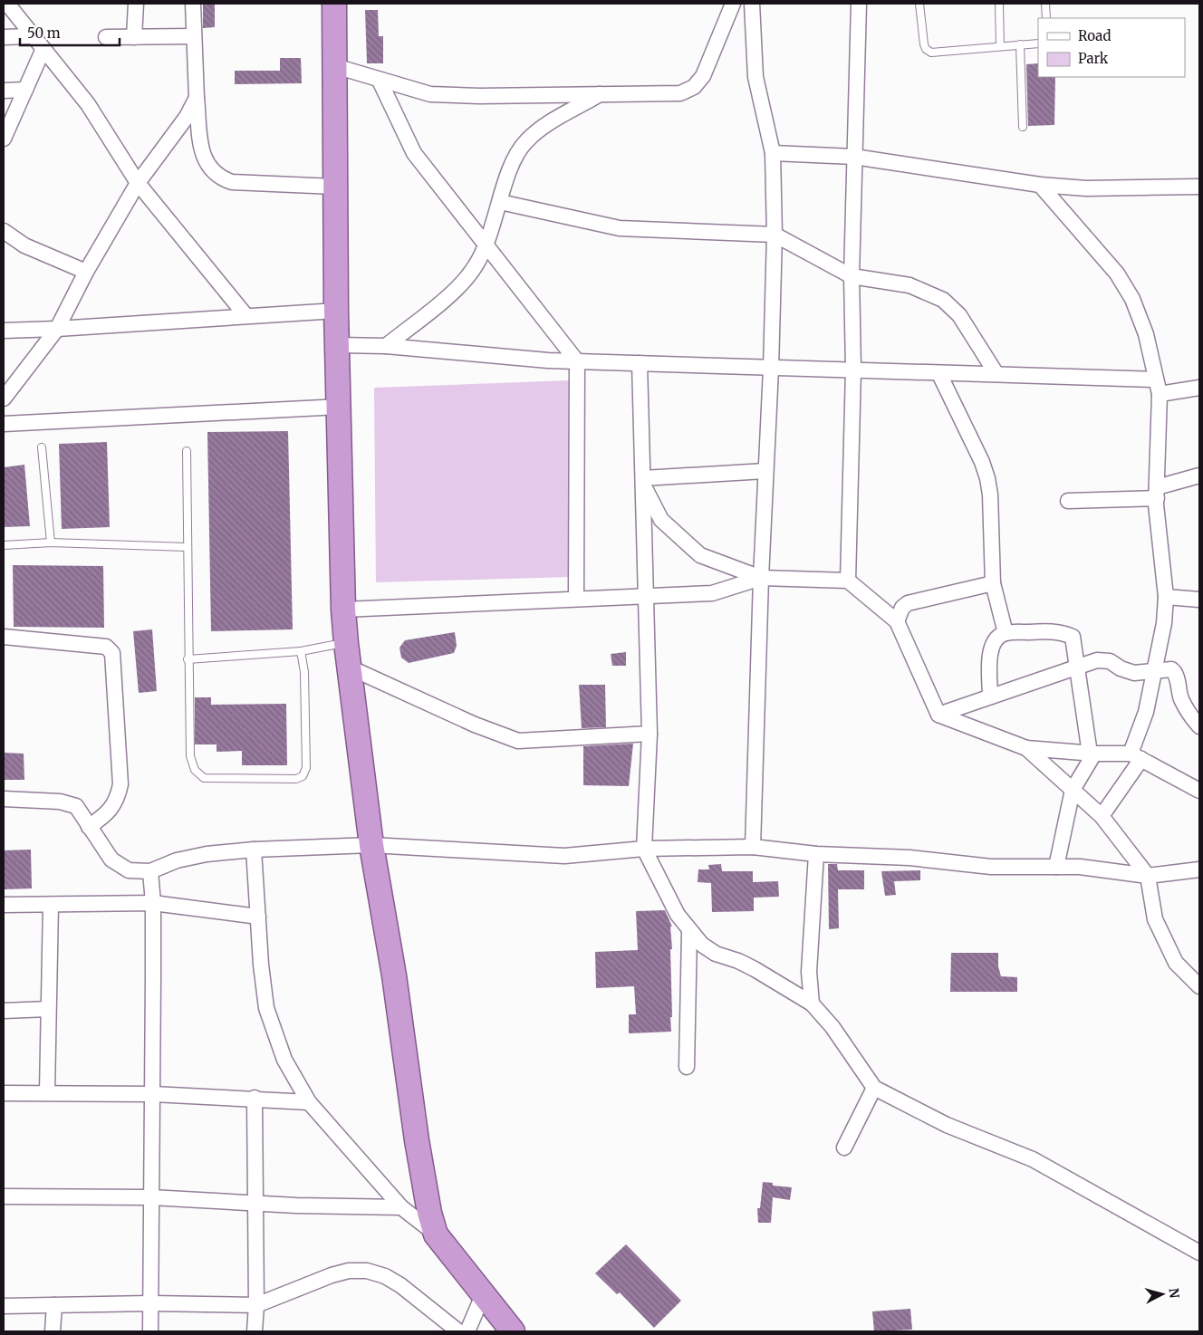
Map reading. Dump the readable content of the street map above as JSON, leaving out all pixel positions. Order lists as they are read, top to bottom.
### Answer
{
  "legend": ["Road", "Park"],
  "scale_bar": "50 m",
  "north": "right"
}
